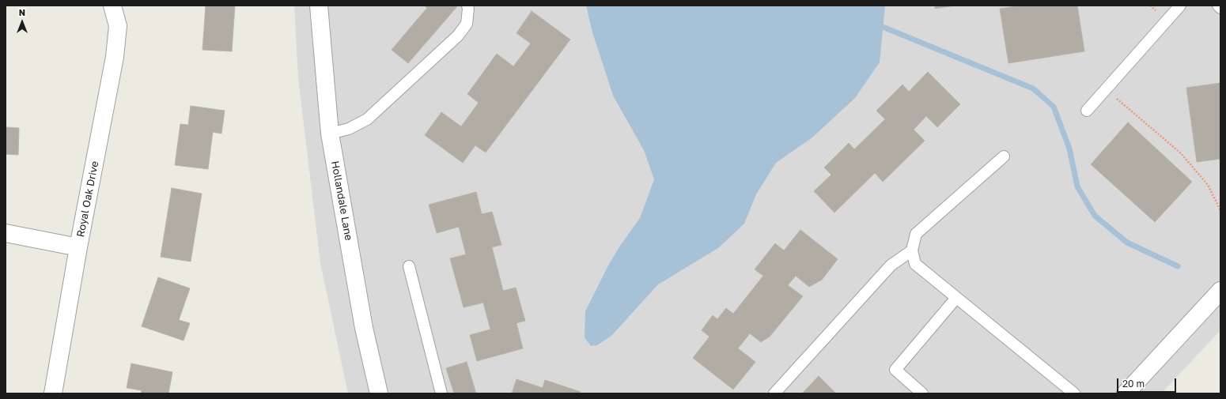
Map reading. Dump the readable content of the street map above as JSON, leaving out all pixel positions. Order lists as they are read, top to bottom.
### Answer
{
  "streets": {
    "street": ["Royal Oak Drive", "Hollandale Lane"]
  },
  "scale_bar": "20 m",
  "north": "top"
}
